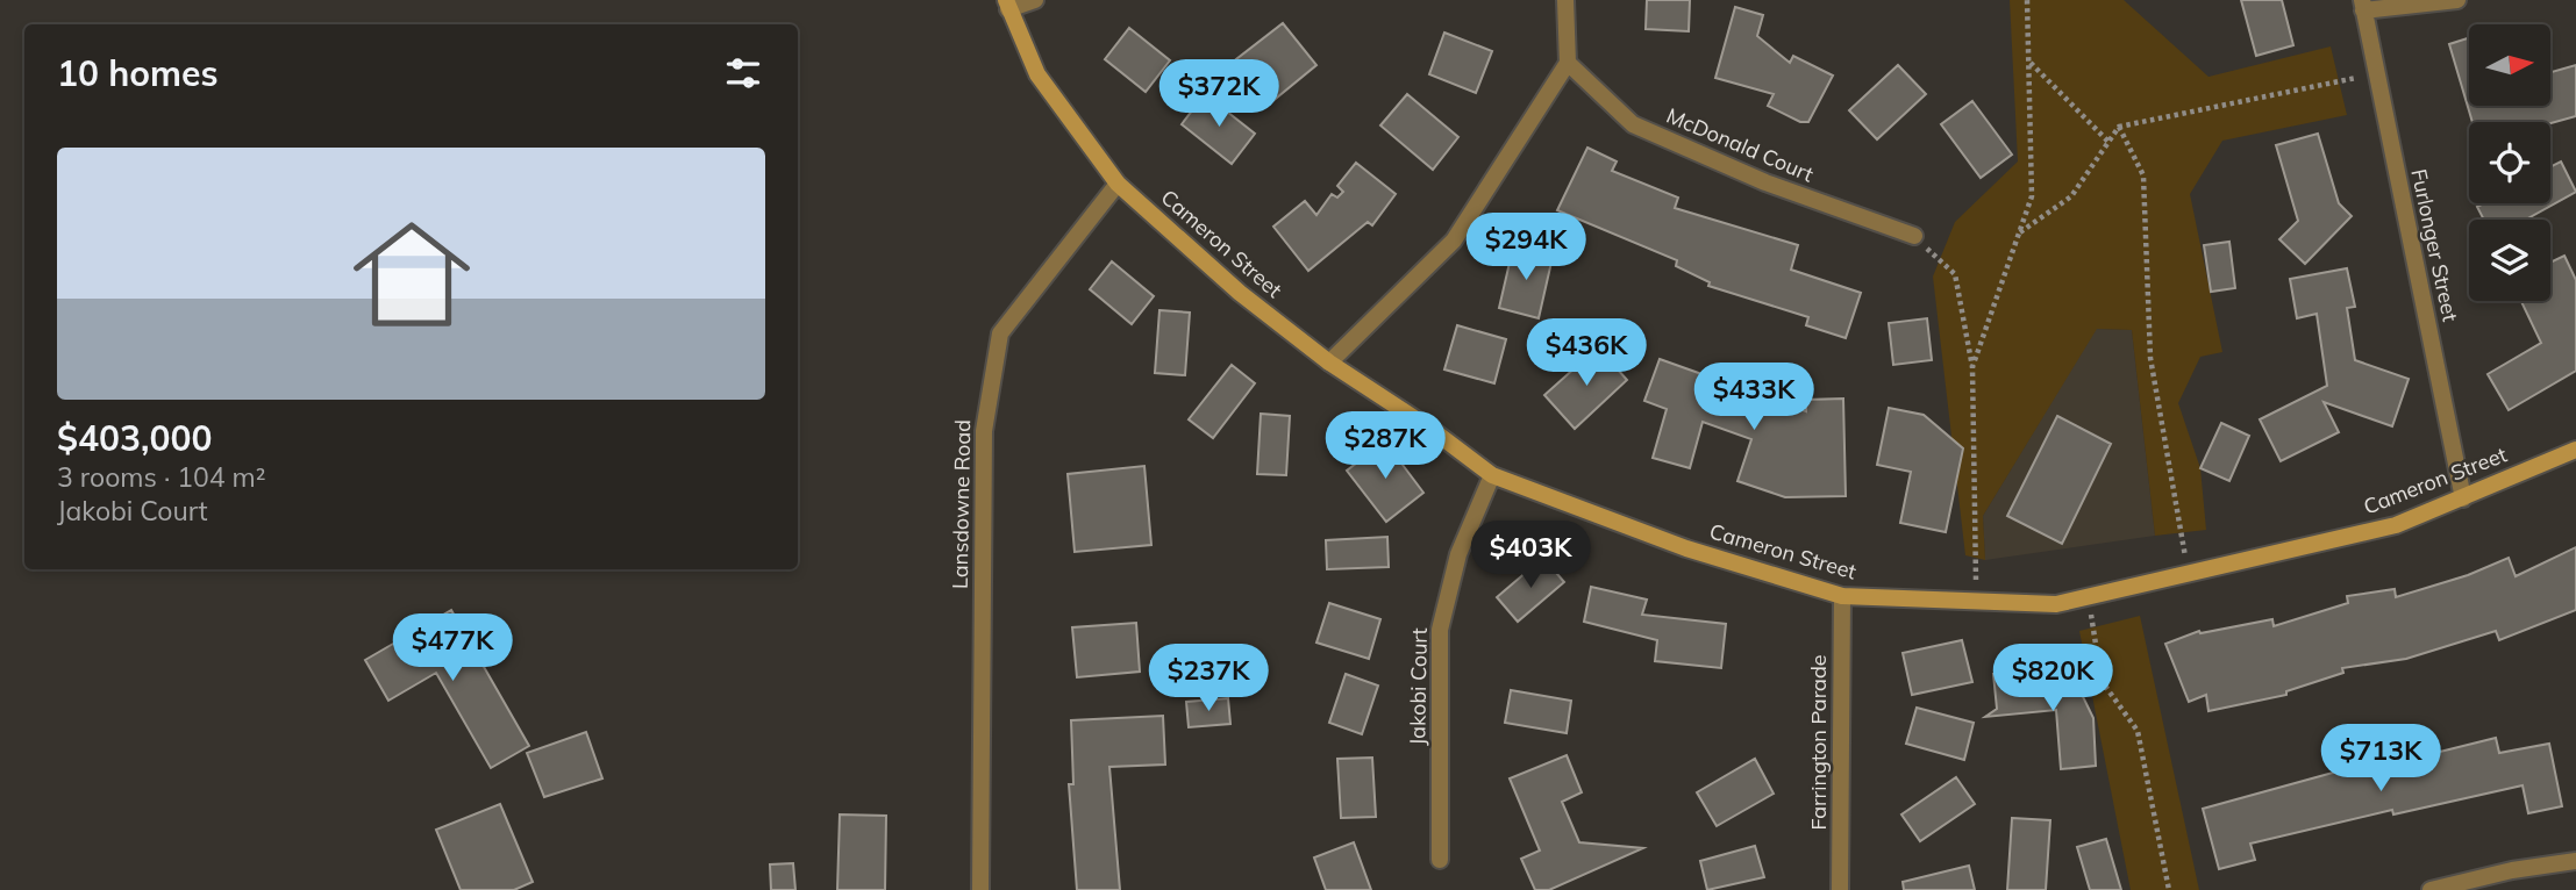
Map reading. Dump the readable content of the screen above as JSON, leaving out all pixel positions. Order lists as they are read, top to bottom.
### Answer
{
  "streets": {
    "street": [
      "McDonald Court",
      "Cameron Street",
      "Furlonger Street",
      "Lansdowne Road",
      "Jakobi Court",
      "Farrington Parade"
    ]
  },
  "crossings": [
    ["Cameron Street", "Furlonger Street"],
    ["Cameron Street", "Lansdowne Road"],
    ["Cameron Street", "Jakobi Court"],
    ["Cameron Street", "Farrington Parade"]
  ],
  "north": "right",
  "page": {
    "heading": "10 homes",
    "price": [
      "$372K",
      "$294K",
      "$436K",
      "$433K",
      "$287K",
      "$403K",
      "$477K",
      "$237K",
      "$820K",
      "$713K"
    ],
    "list": [
      {
        "name": "$403,000",
        "note": "3 rooms · 104 m² · Jakobi Court"
      }
    ]
  }
}
